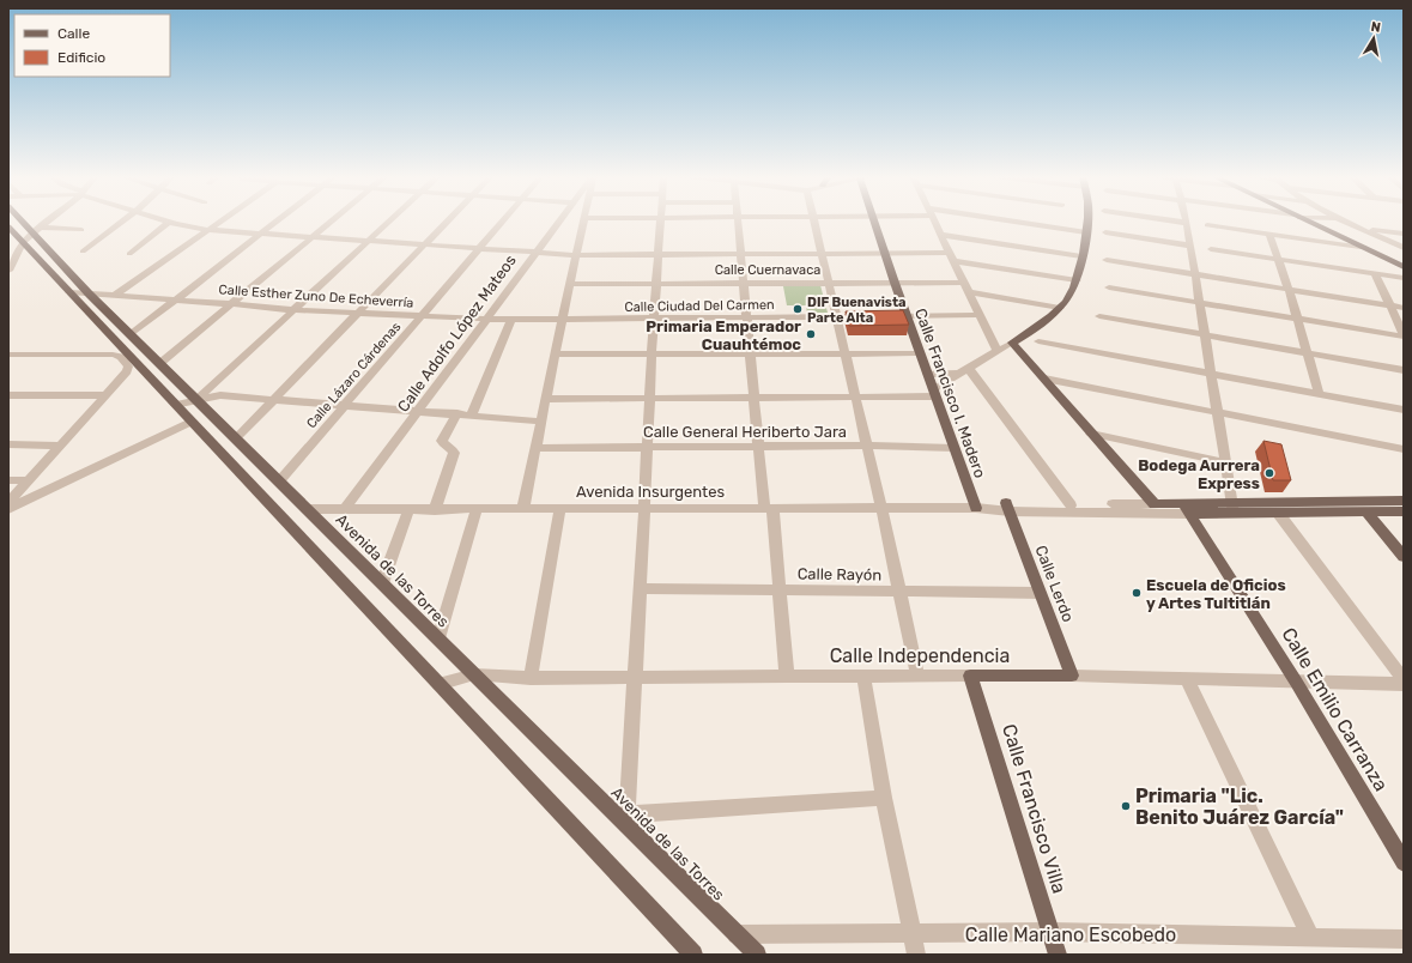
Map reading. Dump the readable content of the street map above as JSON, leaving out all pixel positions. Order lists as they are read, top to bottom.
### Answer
{
  "streets": {
    "main road": [
      "Calle Francisco I. Madero",
      "Avenida Insurgentes",
      "Avenida de las Torres",
      "Calle Lerdo",
      "Calle Independencia",
      "Calle Emilio Carranza",
      "Calle Francisco Villa"
    ],
    "street": [
      "Calle Cuernavaca",
      "Calle Esther Zuno De Echeverría",
      "Calle Ciudad Del Carmen",
      "Calle Adolfo López Mateos",
      "Calle Lázaro Cárdenas",
      "Calle General Heriberto Jara",
      "Calle Rayón",
      "Calle Mariano Escobedo"
    ]
  },
  "crossings": [
    ["Calle Cuernavaca", "Calle Francisco I. Madero"],
    ["Calle Esther Zuno De Echeverría", "Calle Ciudad Del Carmen"],
    ["Calle Esther Zuno De Echeverría", "Calle Adolfo López Mateos"],
    ["Calle Esther Zuno De Echeverría", "Calle Lázaro Cárdenas"],
    ["Calle Esther Zuno De Echeverría", "Avenida de las Torres"],
    ["Calle Adolfo López Mateos", "Avenida Insurgentes"],
    ["Calle Lázaro Cárdenas", "Avenida de las Torres"],
    ["Calle Francisco I. Madero", "Calle General Heriberto Jara"],
    ["Calle Francisco I. Madero", "Avenida Insurgentes"],
    ["Avenida Insurgentes", "Avenida de las Torres"],
    ["Avenida Insurgentes", "Calle Lerdo"],
    ["Avenida Insurgentes", "Calle Emilio Carranza"],
    ["Avenida de las Torres", "Calle Independencia"],
    ["Avenida de las Torres", "Calle Mariano Escobedo"],
    ["Calle Rayón", "Calle Lerdo"],
    ["Calle Lerdo", "Calle Independencia"],
    ["Calle Independencia", "Calle Emilio Carranza"],
    ["Calle Independencia", "Calle Francisco Villa"],
    ["Calle Francisco Villa", "Calle Mariano Escobedo"]
  ],
  "places": [
    "DIF Buenavista Parte Alta",
    "Primaria Emperador Cuauhtémoc",
    "Bodega Aurrera Express",
    "Escuela de Oficios y Artes Tultitlán",
    "Primaria \"Lic. Benito Juárez García\""
  ],
  "legend": ["Calle", "Edificio"],
  "north": "top"
}
